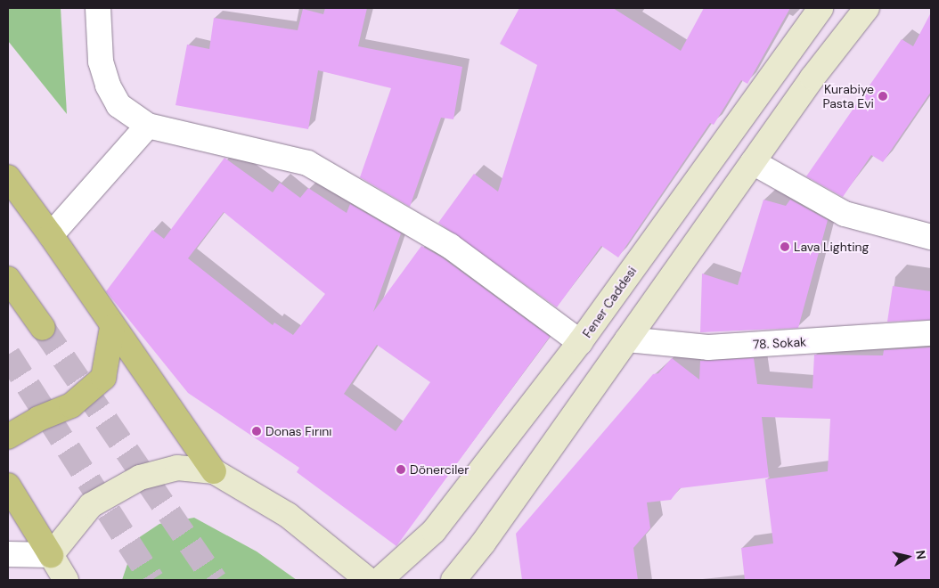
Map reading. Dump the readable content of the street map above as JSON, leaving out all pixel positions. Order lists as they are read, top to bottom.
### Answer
{
  "streets": {
    "main road": ["Fener Caddesi"],
    "street": ["78. Sokak"]
  },
  "places": [
    "Kurabiye Pasta Evi",
    "Lava Lighting",
    "Donas Fırını",
    "Dönerciler"
  ],
  "north": "right"
}
